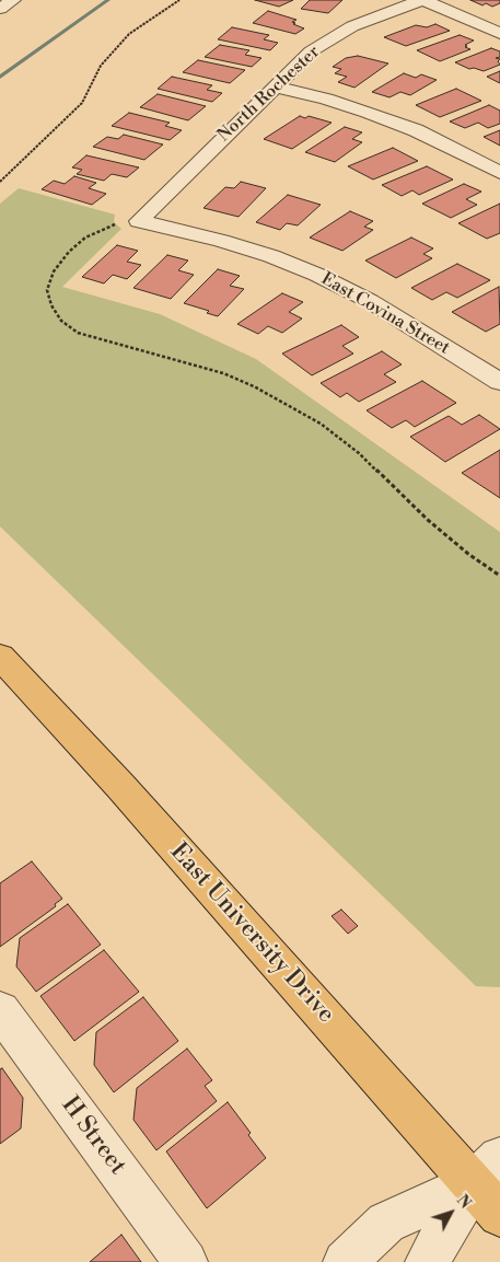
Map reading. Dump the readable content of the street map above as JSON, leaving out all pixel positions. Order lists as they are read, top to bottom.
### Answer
{
  "streets": {
    "main road": ["East University Drive"],
    "street": ["North Rochester", "East Covina Street", "H Street"]
  },
  "crossings": [
    ["North Rochester", "East Covina Street"]
  ],
  "north": "top right"
}
